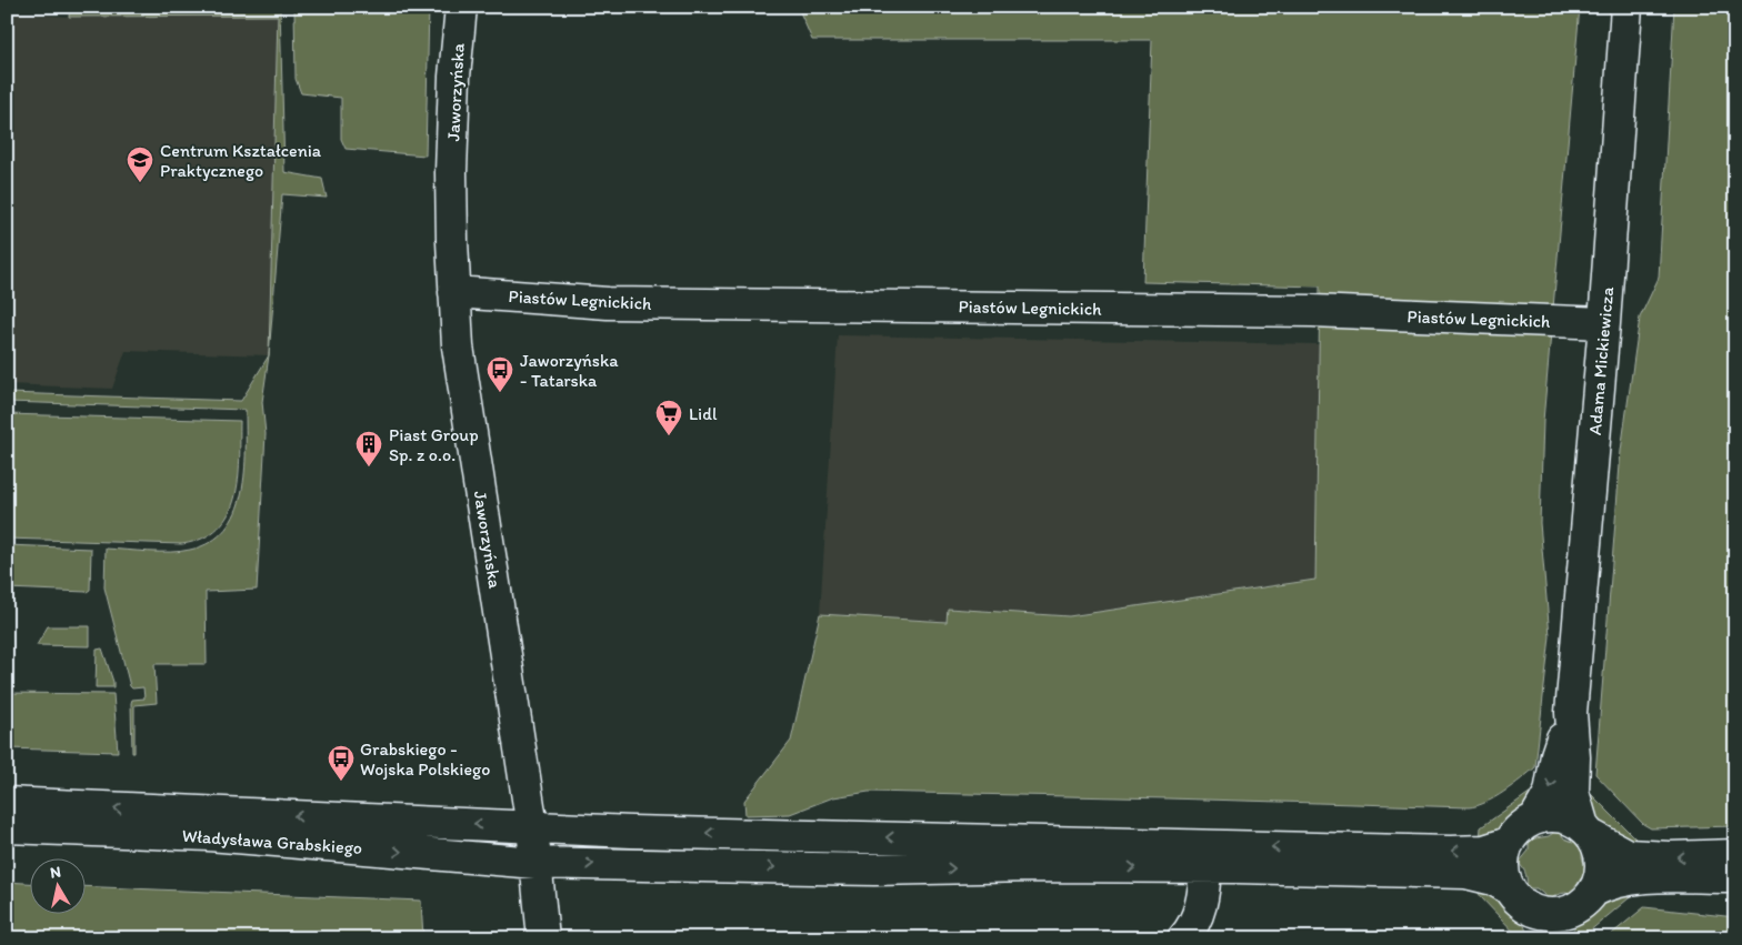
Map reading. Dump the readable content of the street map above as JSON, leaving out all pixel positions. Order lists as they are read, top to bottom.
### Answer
{
  "streets": {
    "street": [
      "Jaworzyńska",
      "Piastów Legnickich",
      "Adama Mickiewicza",
      "Władysława Grabskiego"
    ]
  },
  "crossings": [
    ["Jaworzyńska", "Piastów Legnickich"],
    ["Jaworzyńska", "Władysława Grabskiego"],
    ["Piastów Legnickich", "Adama Mickiewicza"],
    ["Adama Mickiewicza", "Władysława Grabskiego"]
  ],
  "places": {
    "school or university": ["Centrum Kształcenia Praktycznego"],
    "bus stop": ["Jaworzyńska - Tatarska", "Grabskiego - Wojska Polskiego"],
    "supermarket": ["Lidl"],
    "building": ["Piast Group Sp. z o.o."]
  },
  "north": "top"
}
